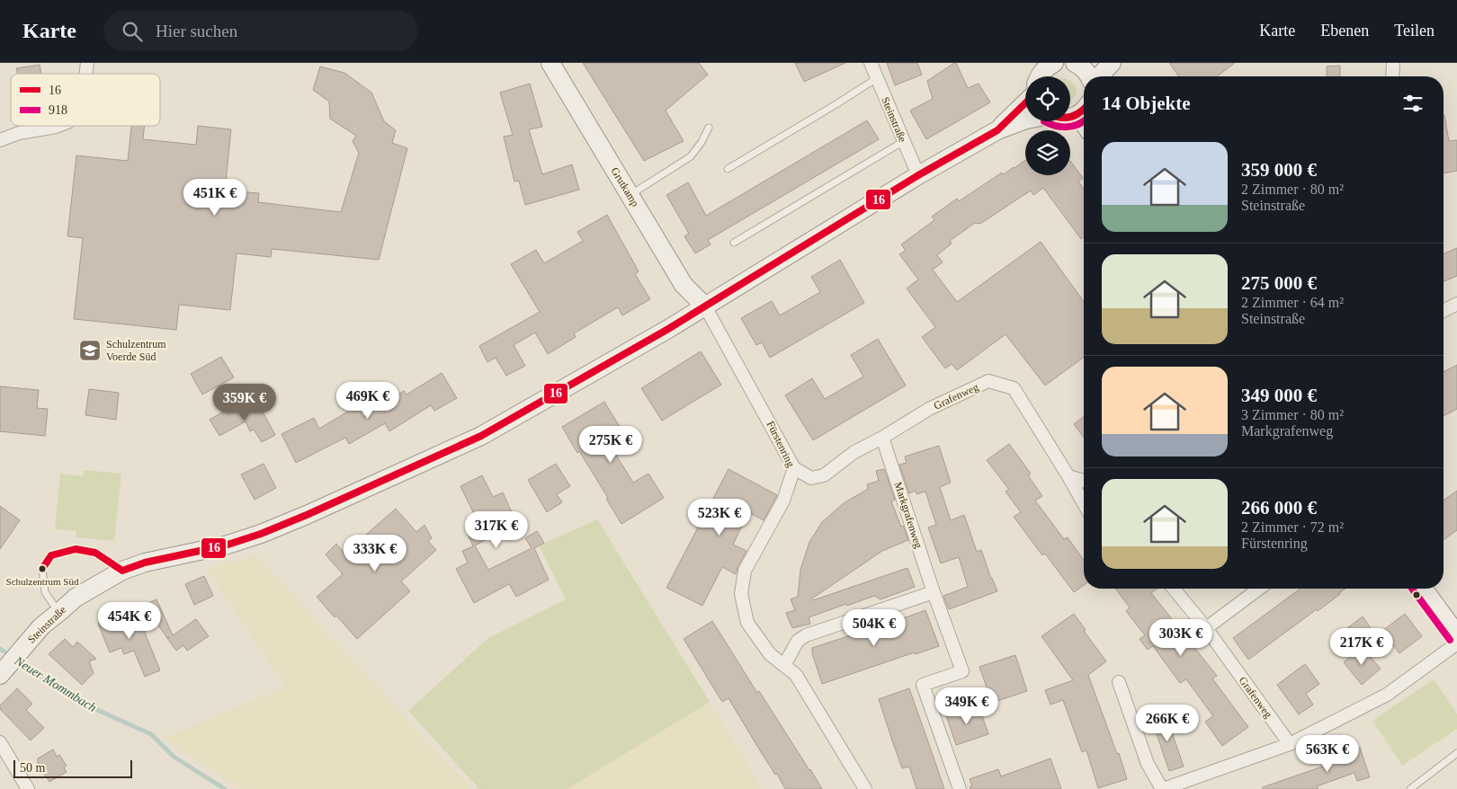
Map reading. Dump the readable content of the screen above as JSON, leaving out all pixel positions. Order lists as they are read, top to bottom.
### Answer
{
  "streets": {
    "street": [
      "Steinstraße",
      "Grutkamp",
      "Grafenweg",
      "Fürstenring",
      "Markgrafenweg"
    ]
  },
  "crossings": [
    ["Steinstraße", "Grutkamp"],
    ["Steinstraße", "Fürstenring"],
    ["Grutkamp", "Fürstenring"],
    ["Grafenweg", "Fürstenring"],
    ["Grafenweg", "Markgrafenweg"]
  ],
  "water": ["Neuer Mommbach"],
  "places": {
    "school or university": ["Schulzentrum Voerde Süd"],
    "other": ["Schulzentrum Süd"]
  },
  "lines": ["transit line 16", "transit line 918"],
  "legend": ["16", "918"],
  "scale_bar": "50 m",
  "page": {
    "header": "Karte",
    "search": "Hier suchen",
    "nav": ["Karte", "Ebenen", "Teilen"],
    "heading": "14 Objekte",
    "list": [
      {
        "name": "359 000 €",
        "note": "2 Zimmer · 80 m² · Steinstraße"
      },
      {
        "name": "275 000 €",
        "note": "2 Zimmer · 64 m² · Steinstraße"
      },
      {
        "name": "349 000 €",
        "note": "3 Zimmer · 80 m² · Markgrafenweg"
      },
      {
        "name": "266 000 €",
        "note": "2 Zimmer · 72 m² · Fürstenring"
      }
    ],
    "price": [
      "451K €",
      "469K €",
      "359K €",
      "275K €",
      "523K €",
      "317K €",
      "333K €",
      "454K €",
      "504K €",
      "303K €",
      "217K €",
      "349K €",
      "266K €",
      "563K €"
    ],
    "scale": "50 m"
  }
}
